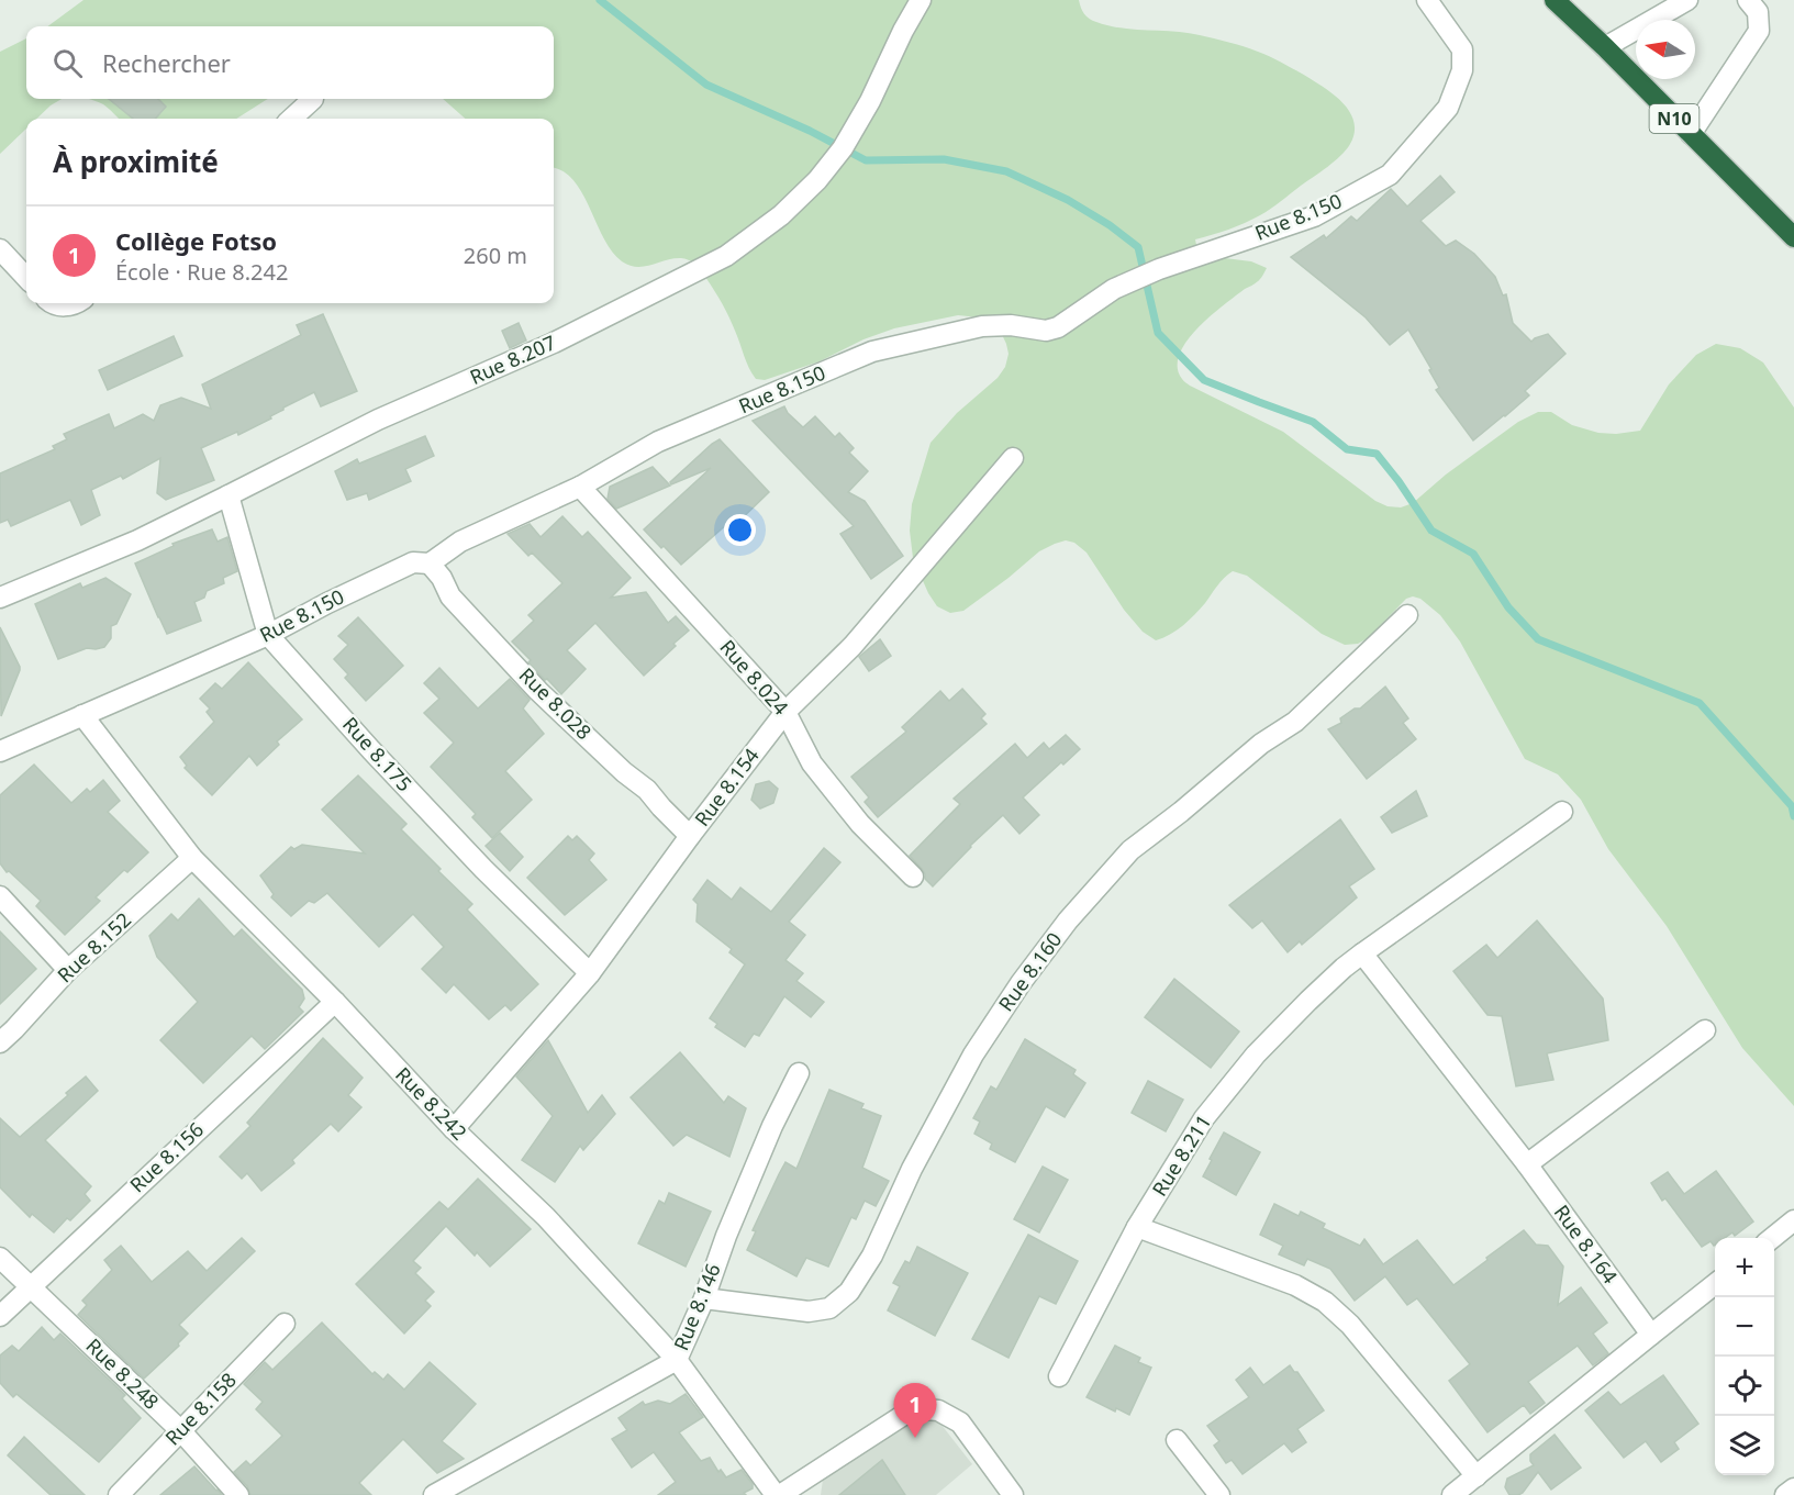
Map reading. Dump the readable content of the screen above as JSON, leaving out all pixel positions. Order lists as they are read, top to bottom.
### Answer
{
  "streets": {
    "highway": ["N10"],
    "street": [
      "Rue 8.150",
      "Rue 8.207",
      "Rue 8.024",
      "Rue 8.028",
      "Rue 8.175",
      "Rue 8.154",
      "Rue 8.152",
      "Rue 8.160",
      "Rue 8.242",
      "Rue 8.211",
      "Rue 8.156",
      "Rue 8.164",
      "Rue 8.146",
      "Rue 8.248",
      "Rue 8.158"
    ]
  },
  "crossings": [
    ["Rue 8.150", "Rue 8.024"],
    ["Rue 8.150", "Rue 8.028"],
    ["Rue 8.150", "Rue 8.175"],
    ["Rue 8.150", "Rue 8.242"],
    ["Rue 8.207", "Rue 8.175"],
    ["Rue 8.024", "Rue 8.154"],
    ["Rue 8.028", "Rue 8.154"],
    ["Rue 8.175", "Rue 8.154"],
    ["Rue 8.154", "Rue 8.242"],
    ["Rue 8.152", "Rue 8.242"],
    ["Rue 8.160", "Rue 8.146"],
    ["Rue 8.242", "Rue 8.156"],
    ["Rue 8.242", "Rue 8.146"],
    ["Rue 8.211", "Rue 8.164"],
    ["Rue 8.156", "Rue 8.248"],
    ["Rue 8.248", "Rue 8.158"]
  ],
  "north": "left",
  "page": {
    "search": "Rechercher",
    "heading": "À proximité",
    "list": [
      {
        "mark": "1",
        "name": "Collège Fotso",
        "note": "École · Rue 8.242",
        "value": "260 m"
      }
    ],
    "map_buttons": ["+", "−"],
    "pins": "1"
  }
}
